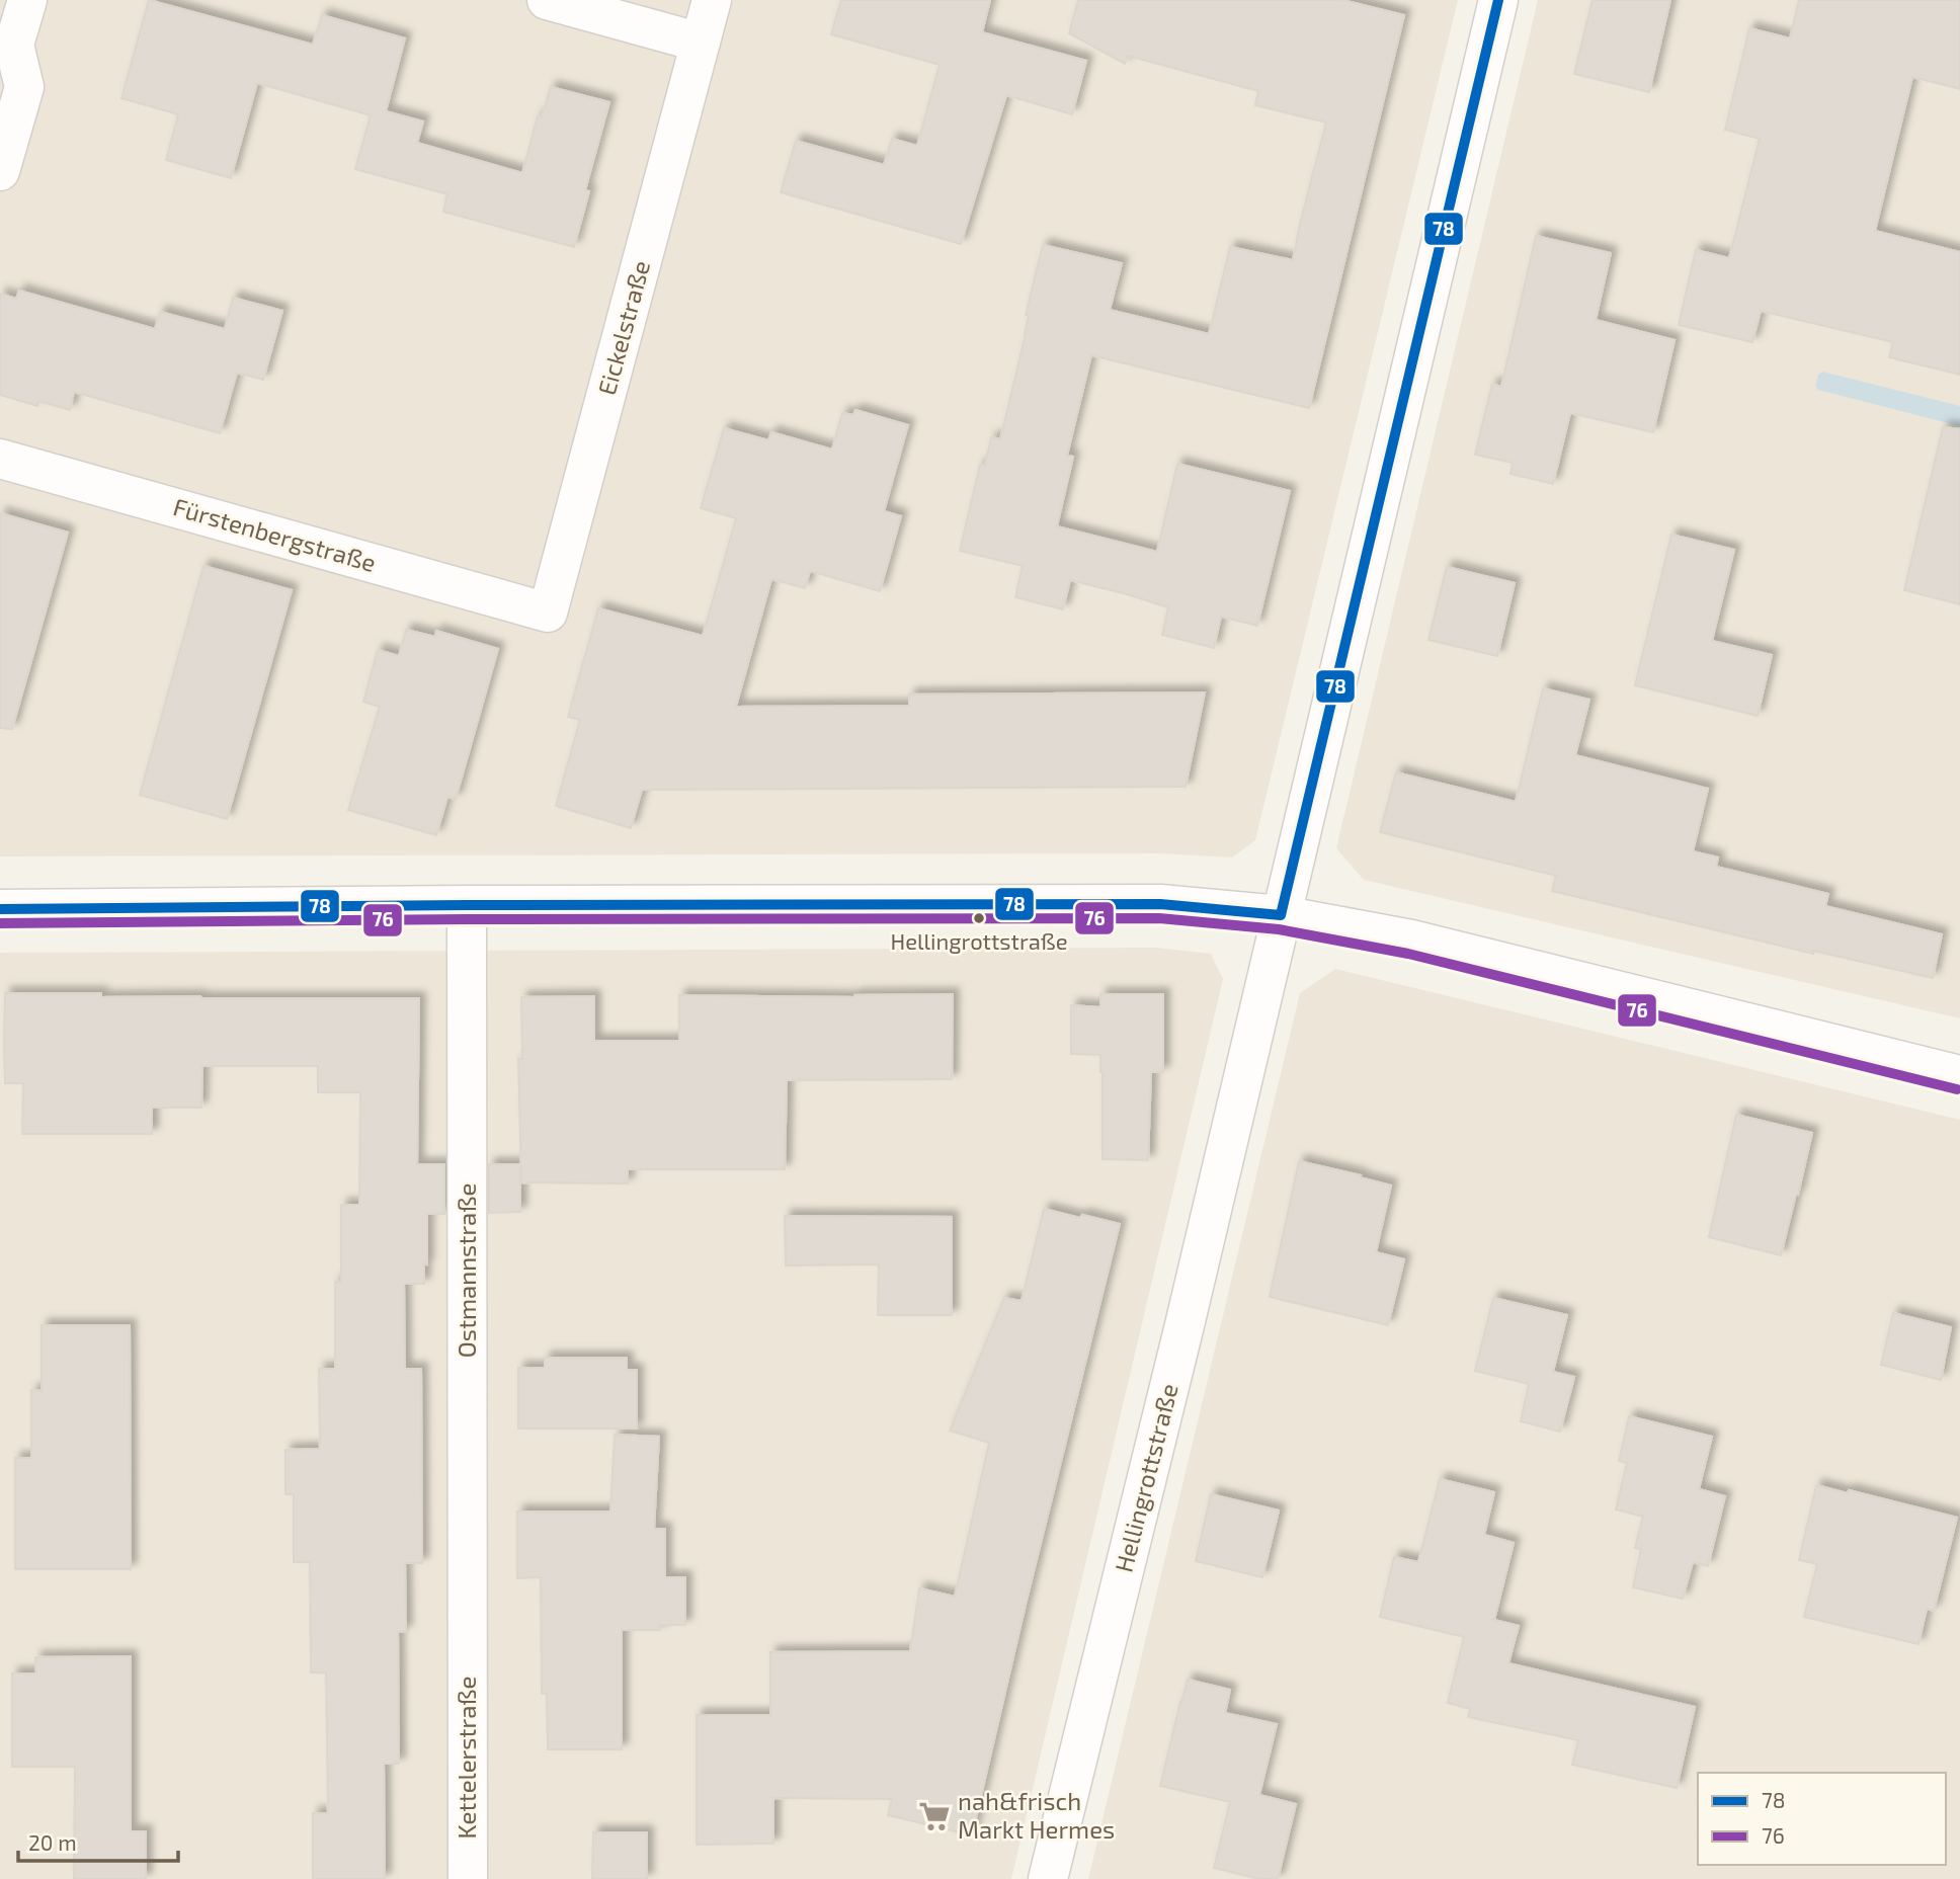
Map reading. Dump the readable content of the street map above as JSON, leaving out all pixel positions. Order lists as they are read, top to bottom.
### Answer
{
  "streets": {
    "street": [
      "Eickelstraße",
      "Fürstenbergstraße",
      "Ostmannstraße",
      "Hellingrottstraße",
      "Kettelerstraße"
    ]
  },
  "crossings": [
    ["Eickelstraße", "Fürstenbergstraße"],
    ["Ostmannstraße", "Kettelerstraße"]
  ],
  "places": {
    "other": ["Hellingrottstraße"],
    "supermarket": ["nah&frisch Markt Hermes"]
  },
  "lines": ["transit line 78", "transit line 76"],
  "legend": ["78", "76"],
  "scale_bar": "20 m"
}
